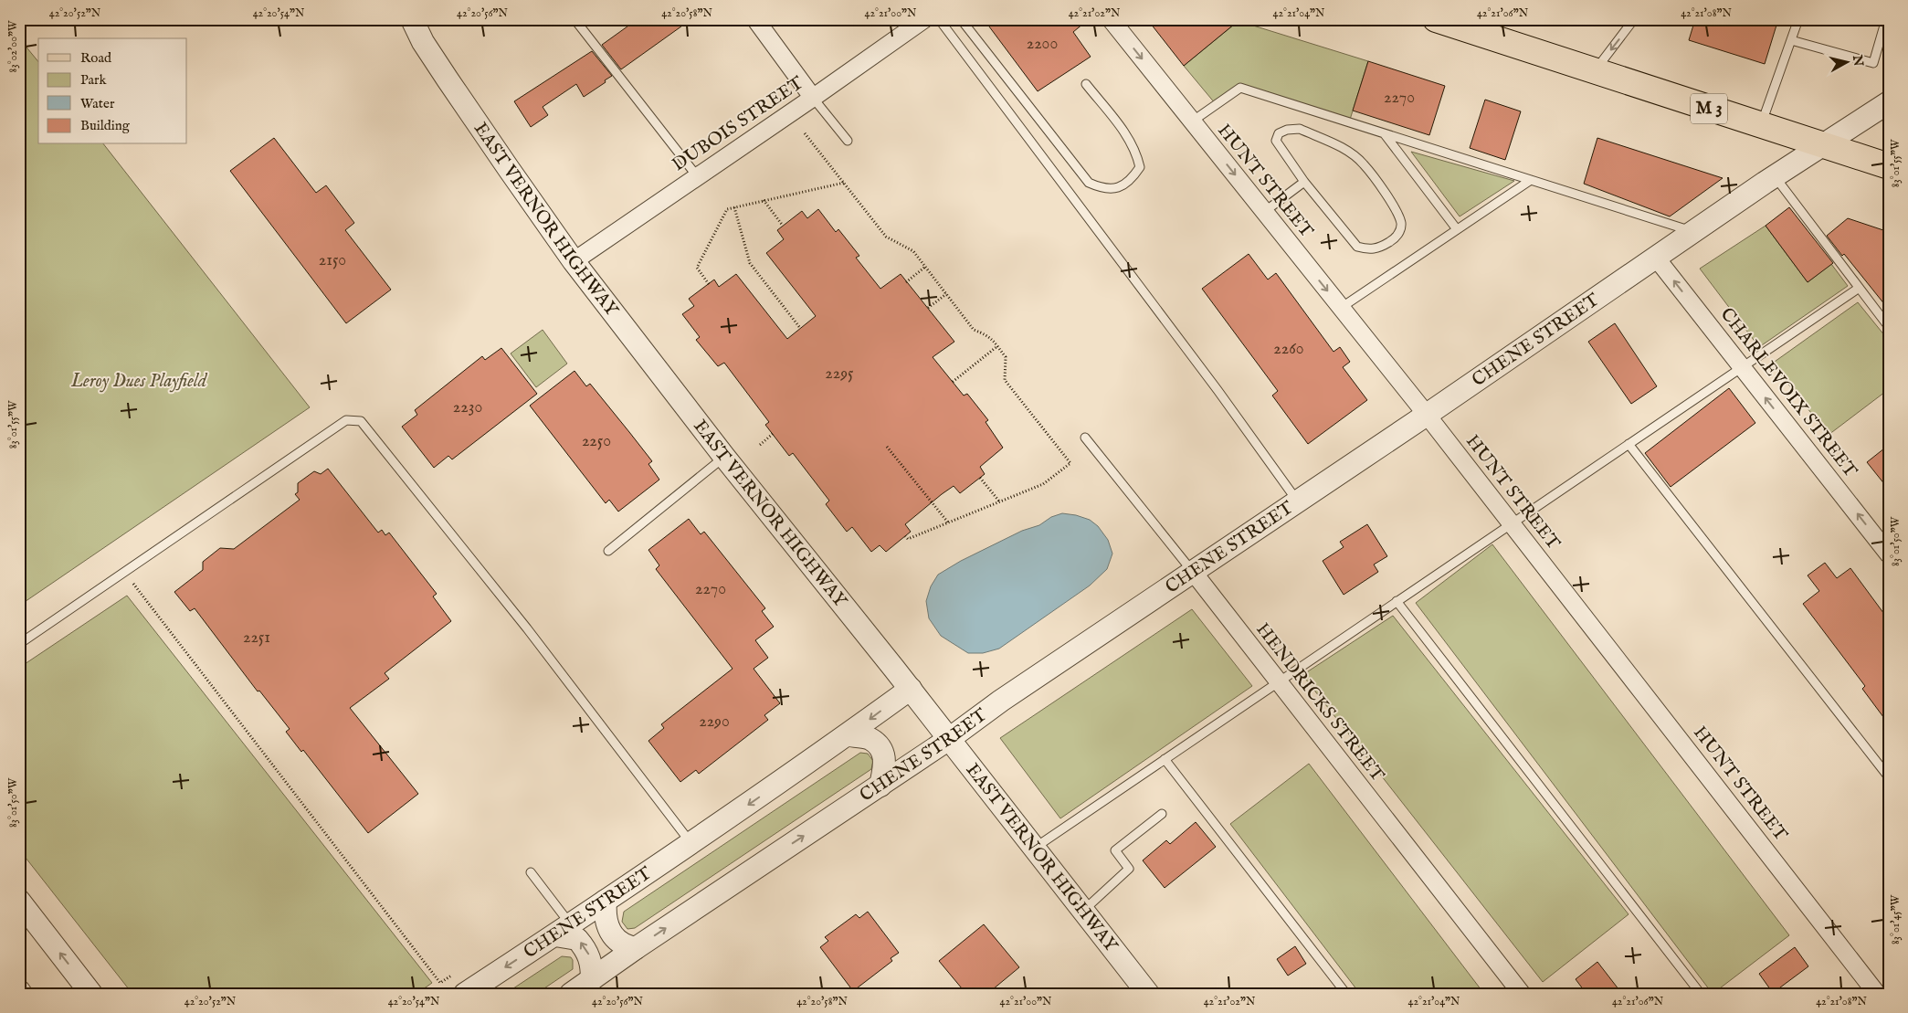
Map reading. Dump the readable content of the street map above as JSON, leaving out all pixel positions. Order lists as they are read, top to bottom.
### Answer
{
  "streets": {
    "main road": ["M 3"],
    "street": [
      "DUBOIS STREET",
      "HUNT STREET",
      "EAST VERNOR HIGHWAY",
      "CHENE STREET",
      "CHARLEVOIX STREET",
      "HENDRICKS STREET"
    ]
  },
  "crossings": [
    ["M 3", "CHENE STREET"],
    ["DUBOIS STREET", "EAST VERNOR HIGHWAY"],
    ["HUNT STREET", "CHENE STREET"],
    ["EAST VERNOR HIGHWAY", "CHENE STREET"],
    ["CHENE STREET", "CHARLEVOIX STREET"],
    ["CHENE STREET", "HENDRICKS STREET"]
  ],
  "one_way": ["CHARLEVOIX STREET"],
  "parks": ["Leroy Dues Playfield"],
  "house_numbers": [
    "2200",
    "2270",
    "2150",
    "2260",
    "2295",
    "2230",
    "2250",
    "2270",
    "2251",
    "2290"
  ],
  "legend": [
    "Road",
    "Park",
    "Water",
    "Building"
  ],
  "north": "right",
  "coordinates": [
    "42°20'52\"N",
    "42°20'54\"N",
    "42°20'56\"N",
    "42°20'58\"N",
    "42°21'00\"N",
    "42°21'02\"N",
    "42°21'04\"N",
    "42°21'06\"N",
    "42°21'08\"N",
    "83°02'00\"W",
    "83°01'55\"W",
    "83°01'50\"W",
    "83°01'45\"W"
  ]
}
